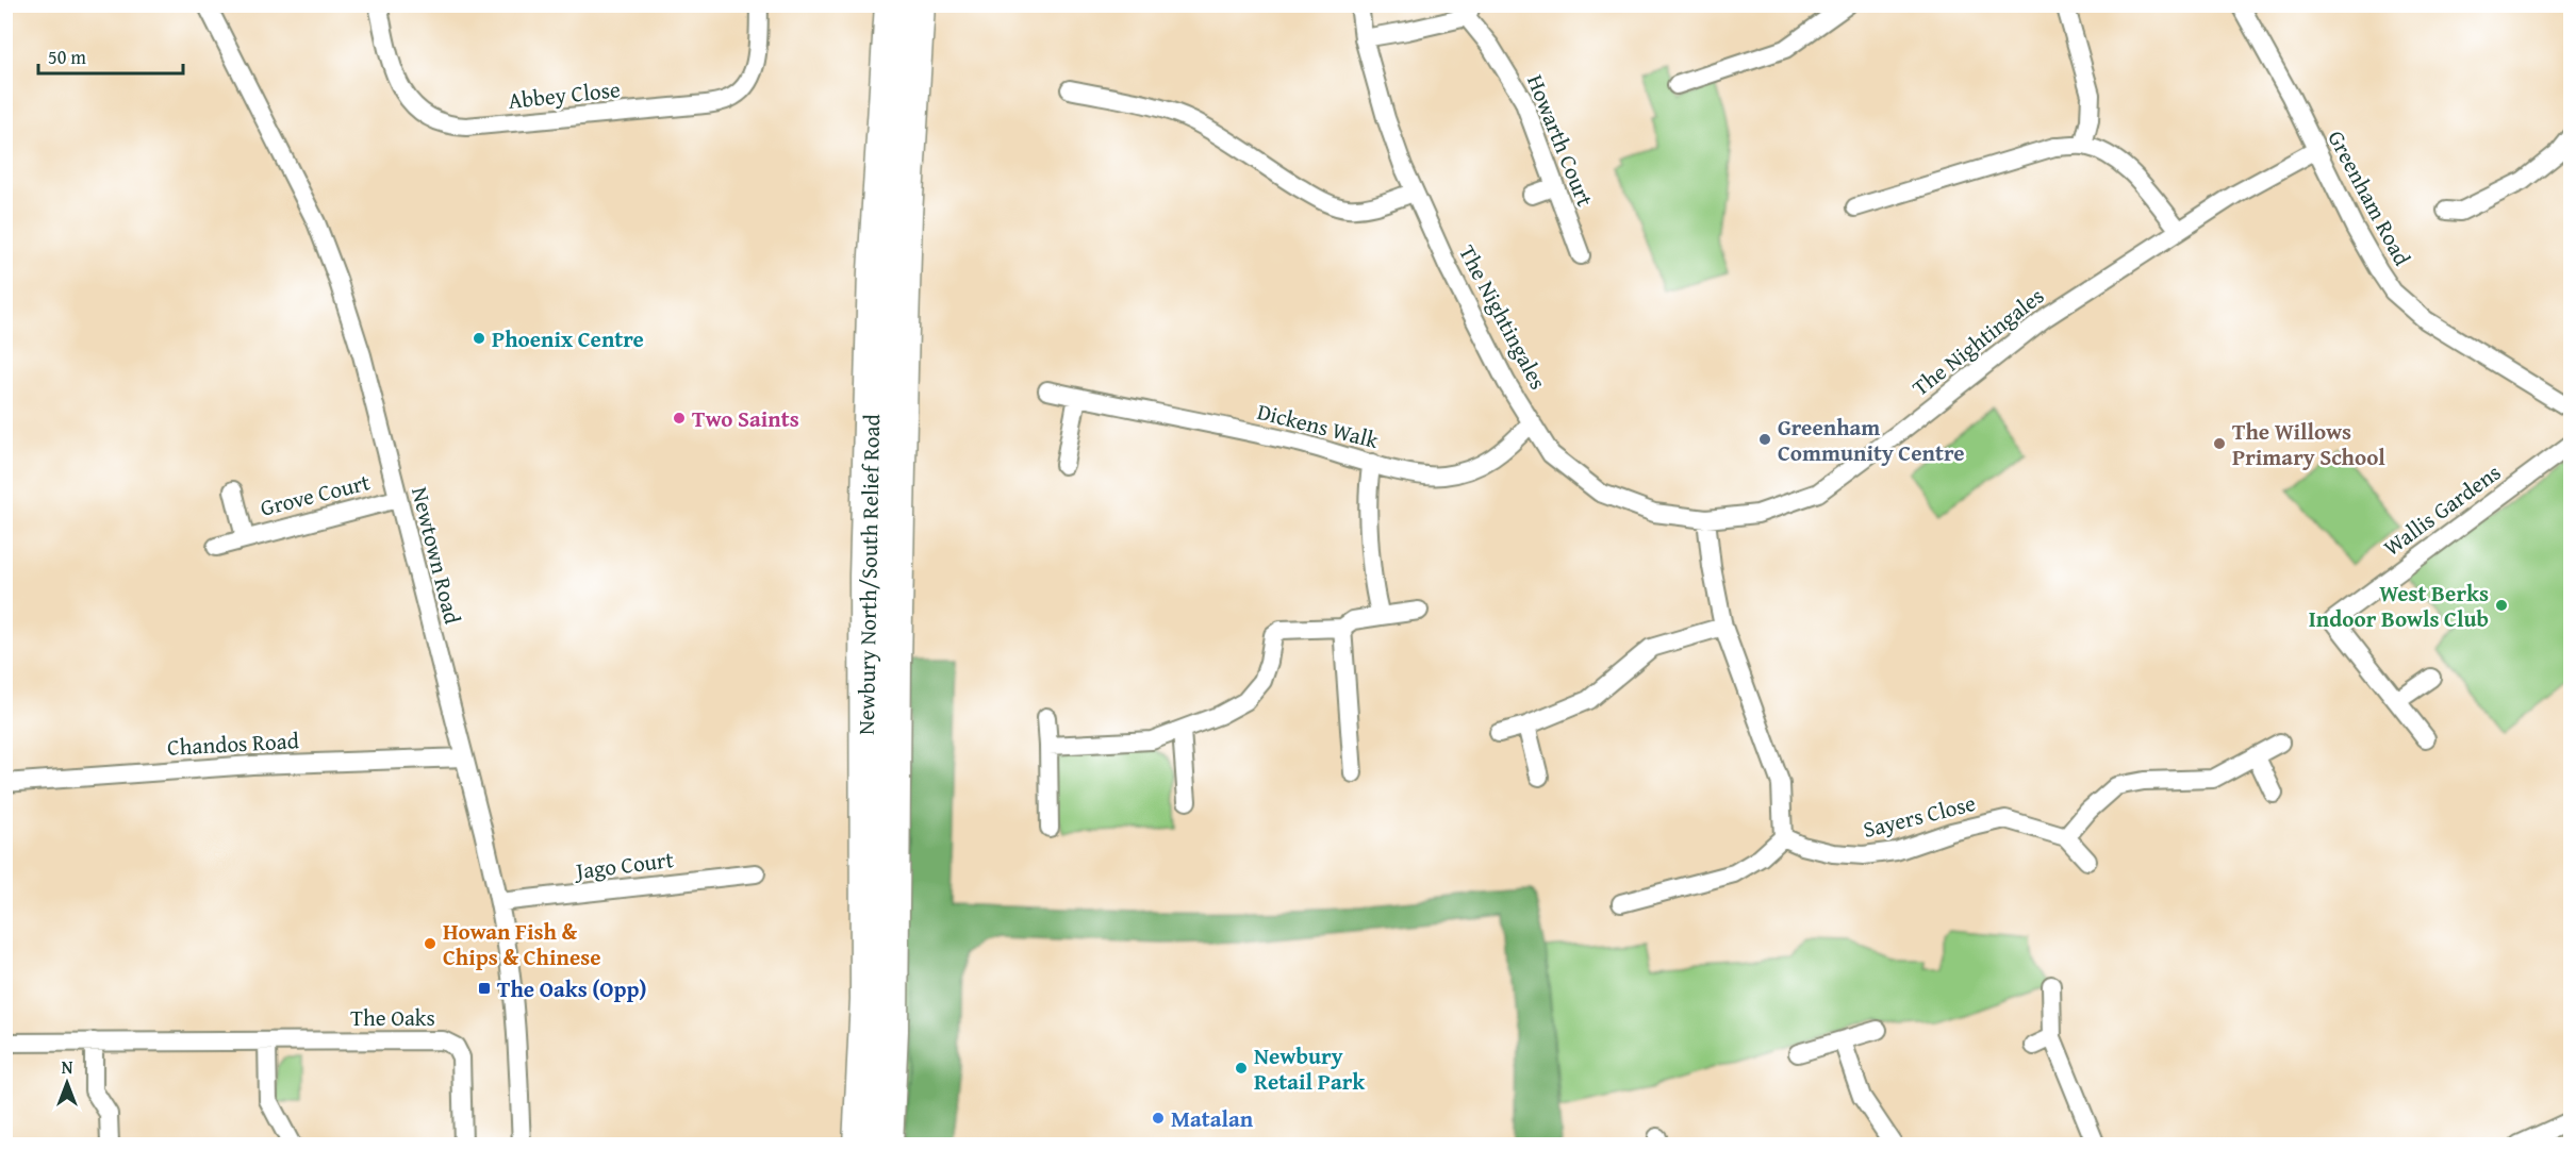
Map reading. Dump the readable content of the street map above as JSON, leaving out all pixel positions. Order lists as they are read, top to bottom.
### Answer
{
  "streets": {
    "highway": ["Newbury North/South Relief Road"],
    "street": [
      "Abbey Close",
      "Howarth Court",
      "Greenham Road",
      "The Nightingales",
      "Dickens Walk",
      "Grove Court",
      "Wallis Gardens",
      "Newtown Road",
      "Chandos Road",
      "Sayers Close",
      "Jago Court",
      "The Oaks"
    ]
  },
  "crossings": [
    ["Greenham Road", "The Nightingales"],
    ["The Nightingales", "Dickens Walk"],
    ["Grove Court", "Newtown Road"],
    ["Newtown Road", "Chandos Road"],
    ["Newtown Road", "Jago Court"]
  ],
  "places": {
    "other": [
      "Phoenix Centre",
      "Two Saints",
      "Greenham Community Centre",
      "The Willows Primary School",
      "West Berks Indoor Bowls Club",
      "Howan Fish & Chips & Chinese",
      "Newbury Retail Park",
      "Matalan"
    ],
    "transit": ["The Oaks (Opp)"]
  },
  "scale_bar": "50 m",
  "north": "top"
}
